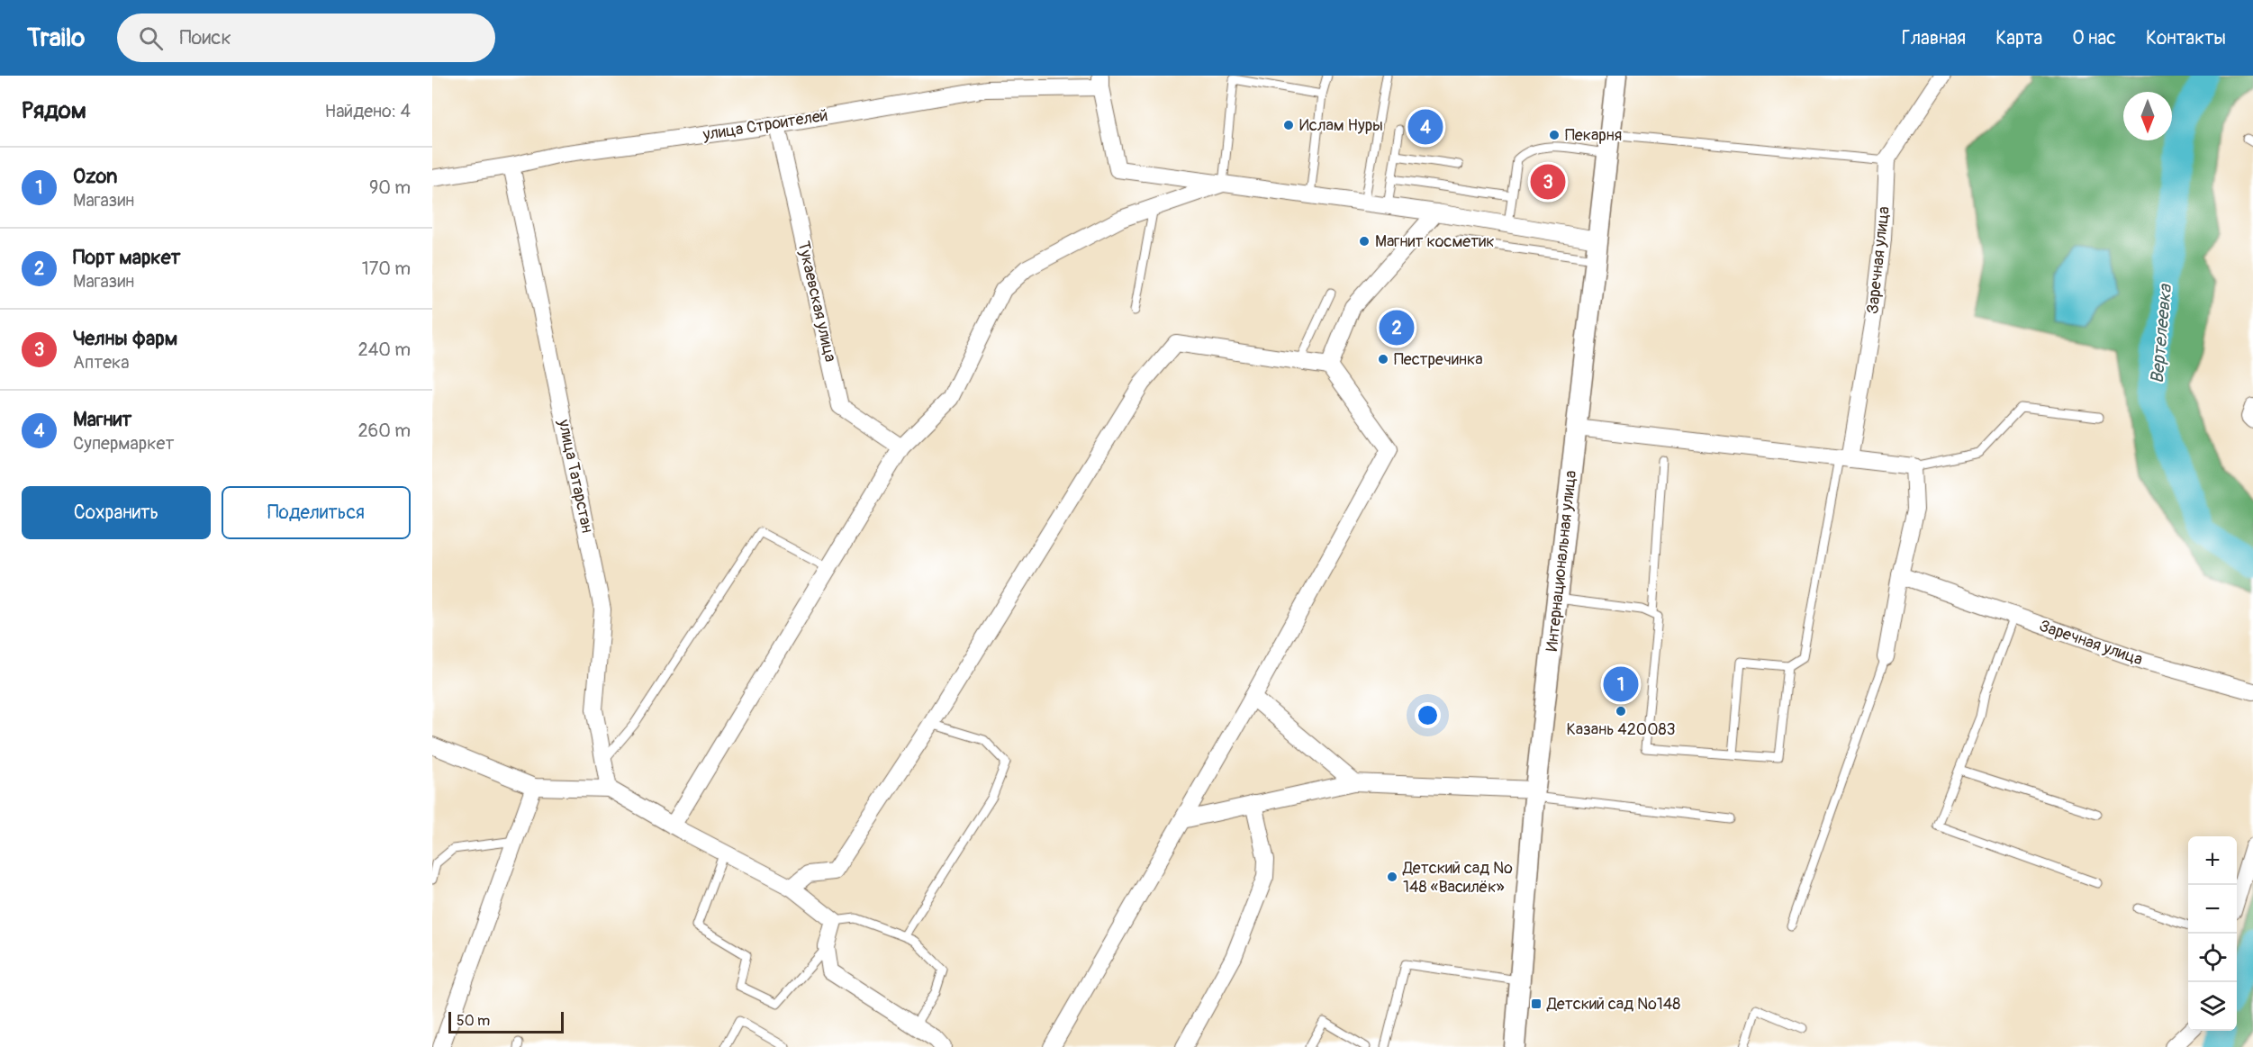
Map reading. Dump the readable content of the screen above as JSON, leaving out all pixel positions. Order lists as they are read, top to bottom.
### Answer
{
  "streets": {
    "street": [
      "улица Строителей",
      "Заречная улица",
      "Тукаевская улица",
      "улица Татарстан",
      "Интернациональная улица"
    ]
  },
  "crossings": [
    ["улица Строителей", "Тукаевская улица"],
    ["улица Строителей", "улица Татарстан"]
  ],
  "water": ["Вертелеевка"],
  "places": {
    "other": [
      "Ислам Нуры",
      "Пекарня",
      "Магнит косметик",
      "Пестречинка",
      "Казань 420083",
      "Детский сад № 148 «Василёк»"
    ],
    "transit": ["Детский сад №148"]
  },
  "scale_bar": "50 m",
  "north": "bottom",
  "page": {
    "header": "Trailo",
    "search": "Поиск",
    "nav": [
      "Главная",
      "Карта",
      "О нас",
      "Контакты"
    ],
    "heading": ["Рядом", "Найдено: 4"],
    "pins": [
      "4",
      "3",
      "2",
      "1"
    ],
    "list": [
      {
        "mark": "1",
        "name": "Ozon",
        "note": "Магазин",
        "value": "90 m"
      },
      {
        "mark": "2",
        "name": "Порт маркет",
        "note": "Магазин",
        "value": "170 m"
      },
      {
        "mark": "3",
        "name": "Челны фарм",
        "note": "Аптека",
        "value": "240 m"
      },
      {
        "mark": "4",
        "name": "Магнит",
        "note": "Супермаркет",
        "value": "260 m"
      }
    ],
    "buttons": ["Сохранить", "Поделиться"],
    "map_buttons": ["+", "−"],
    "scale": "50 m"
  }
}
